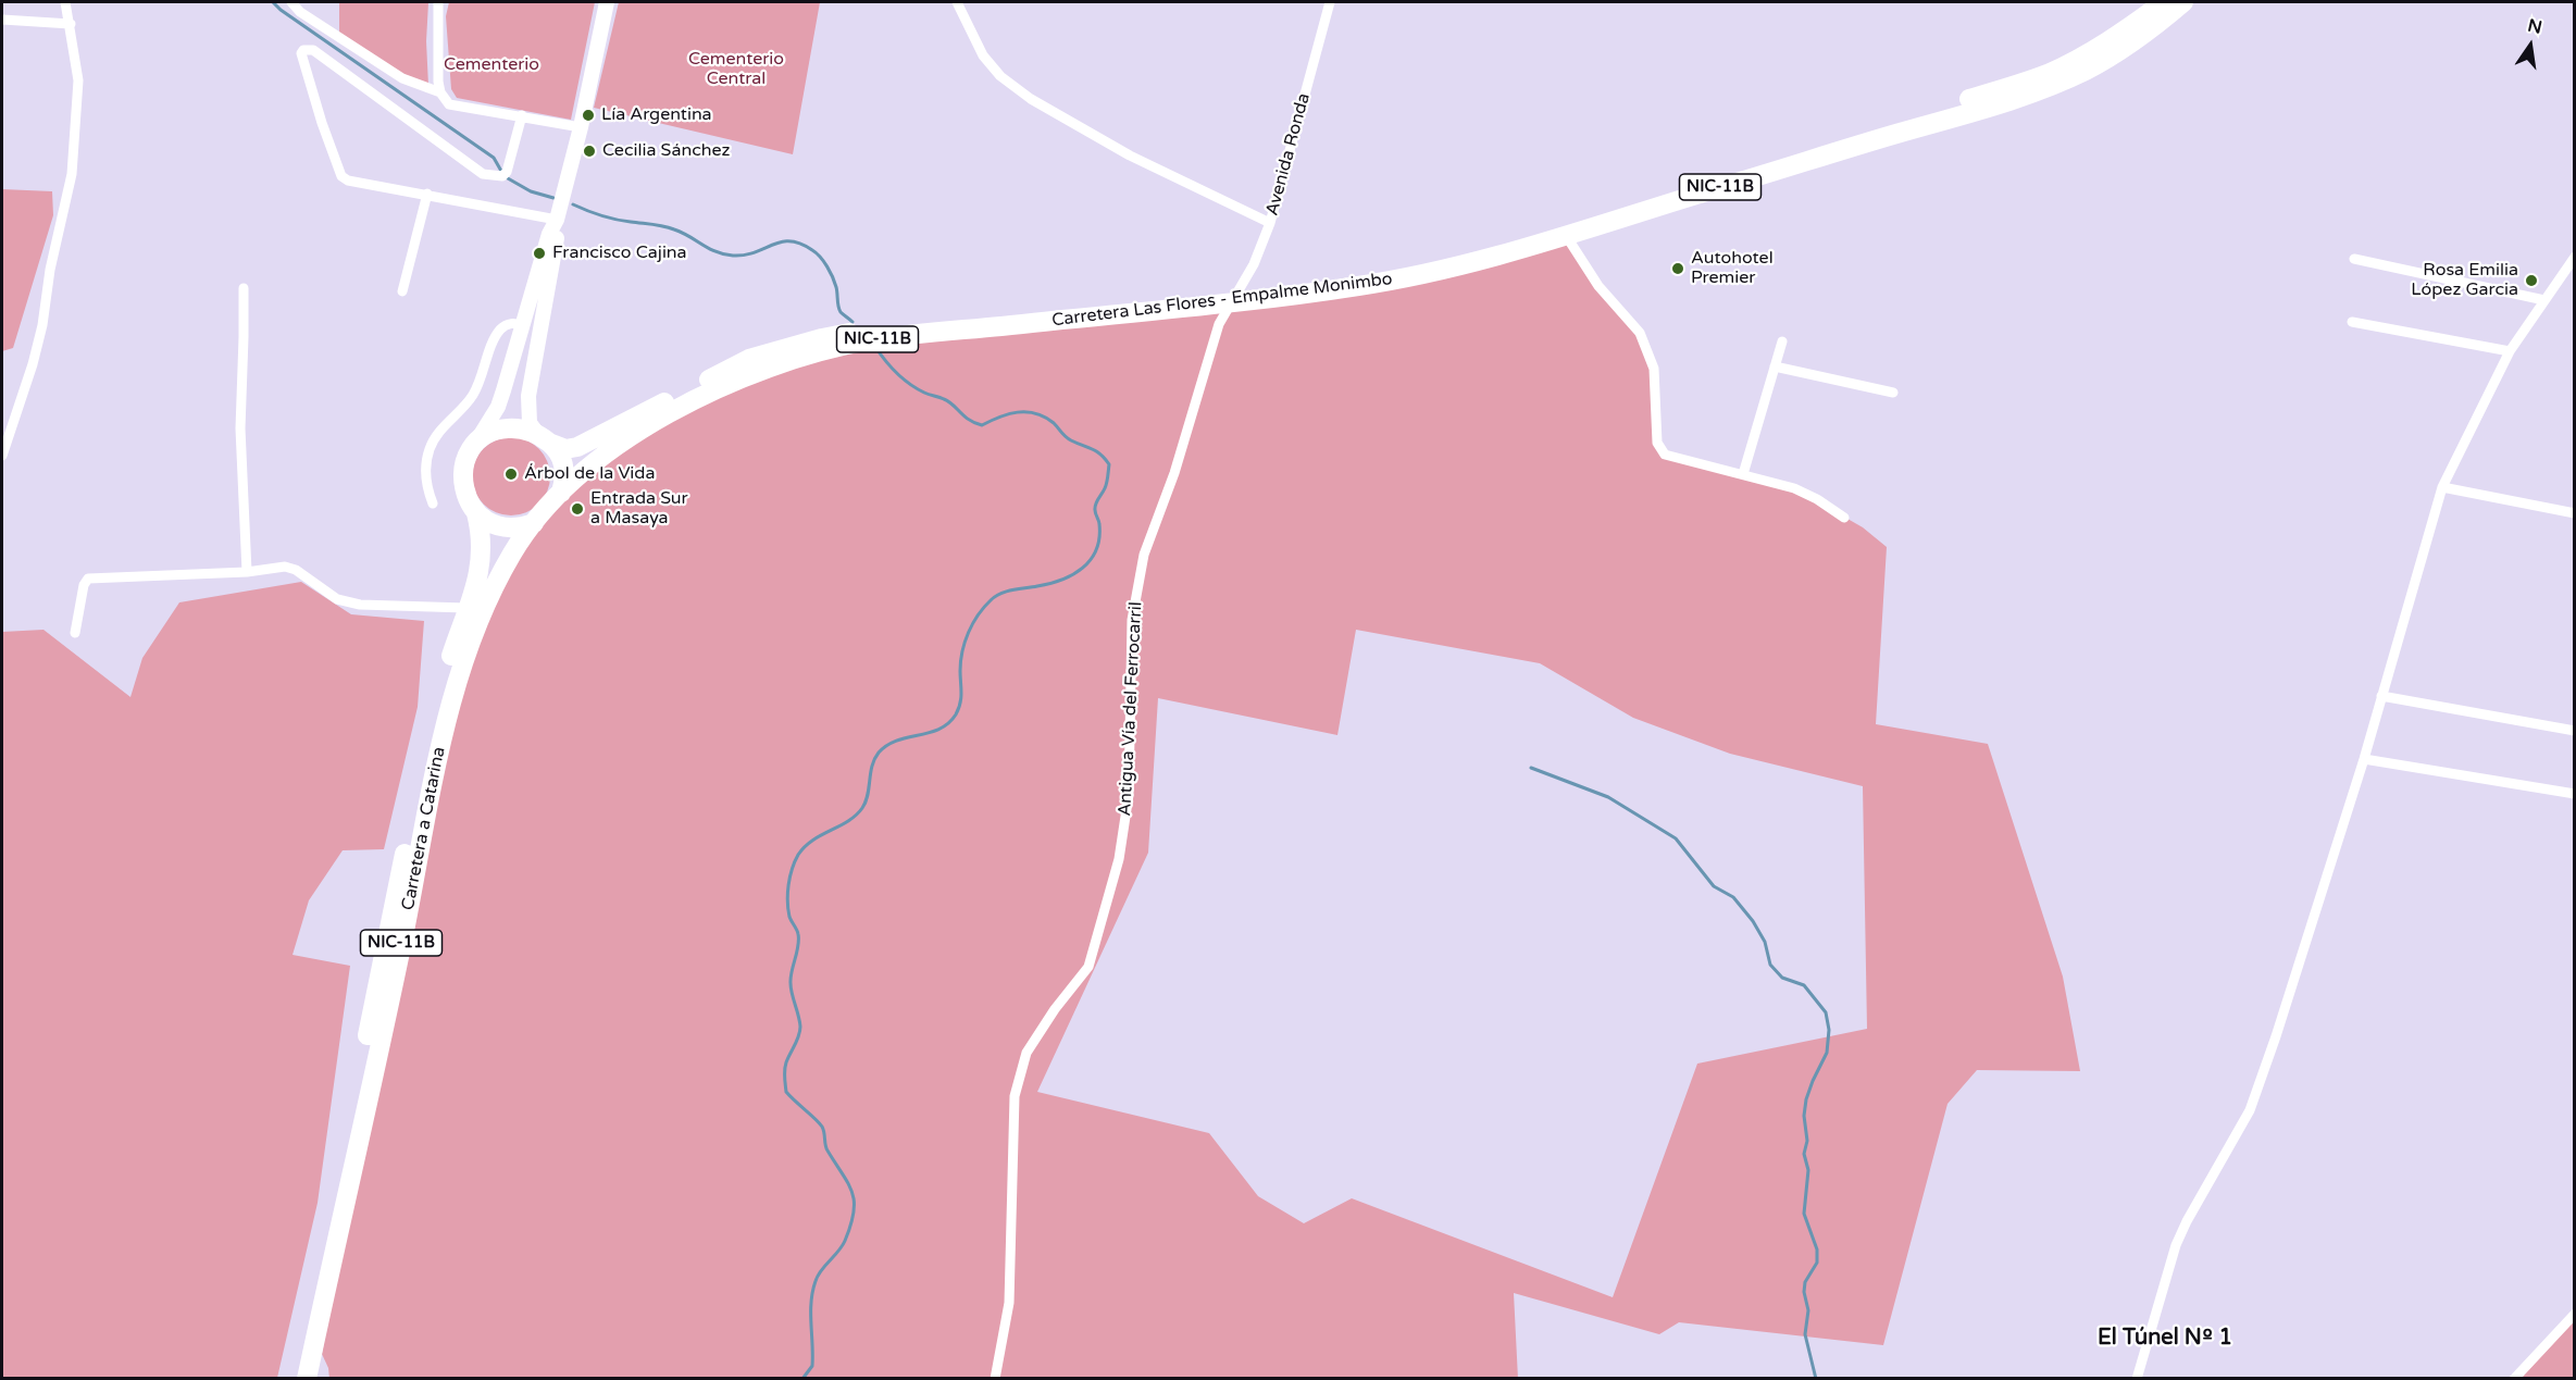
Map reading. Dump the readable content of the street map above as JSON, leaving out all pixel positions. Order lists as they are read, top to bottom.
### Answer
{
  "streets": {
    "highway": ["NIC-11B", "Carretera Las Flores - Empalme Monimbo", "Carretera a Catarina"],
    "street": ["Avenida Ronda", "Antigua Vía del Ferrocarril"]
  },
  "crossings": [
    ["Avenida Ronda", "Carretera Las Flores - Empalme Monimbo"],
    ["Avenida Ronda", "Antigua Vía del Ferrocarril"],
    ["NIC-11B", "Carretera Las Flores - Empalme Monimbo"],
    ["NIC-11B", "Carretera a Catarina"],
    ["Carretera Las Flores - Empalme Monimbo", "Antigua Vía del Ferrocarril"],
    ["Carretera Las Flores - Empalme Monimbo", "Carretera a Catarina"]
  ],
  "districts": ["El Túnel Nº 1"],
  "parks": ["Cementerio Central", "Cementerio"],
  "places": [
    "Lía Argentina",
    "Cecilia Sánchez",
    "Francisco Cajina",
    "Autohotel Premier",
    "Rosa Emilia López Garcia",
    "Árbol de la Vida",
    "Entrada Sur a Masaya"
  ],
  "north": "top"
}
